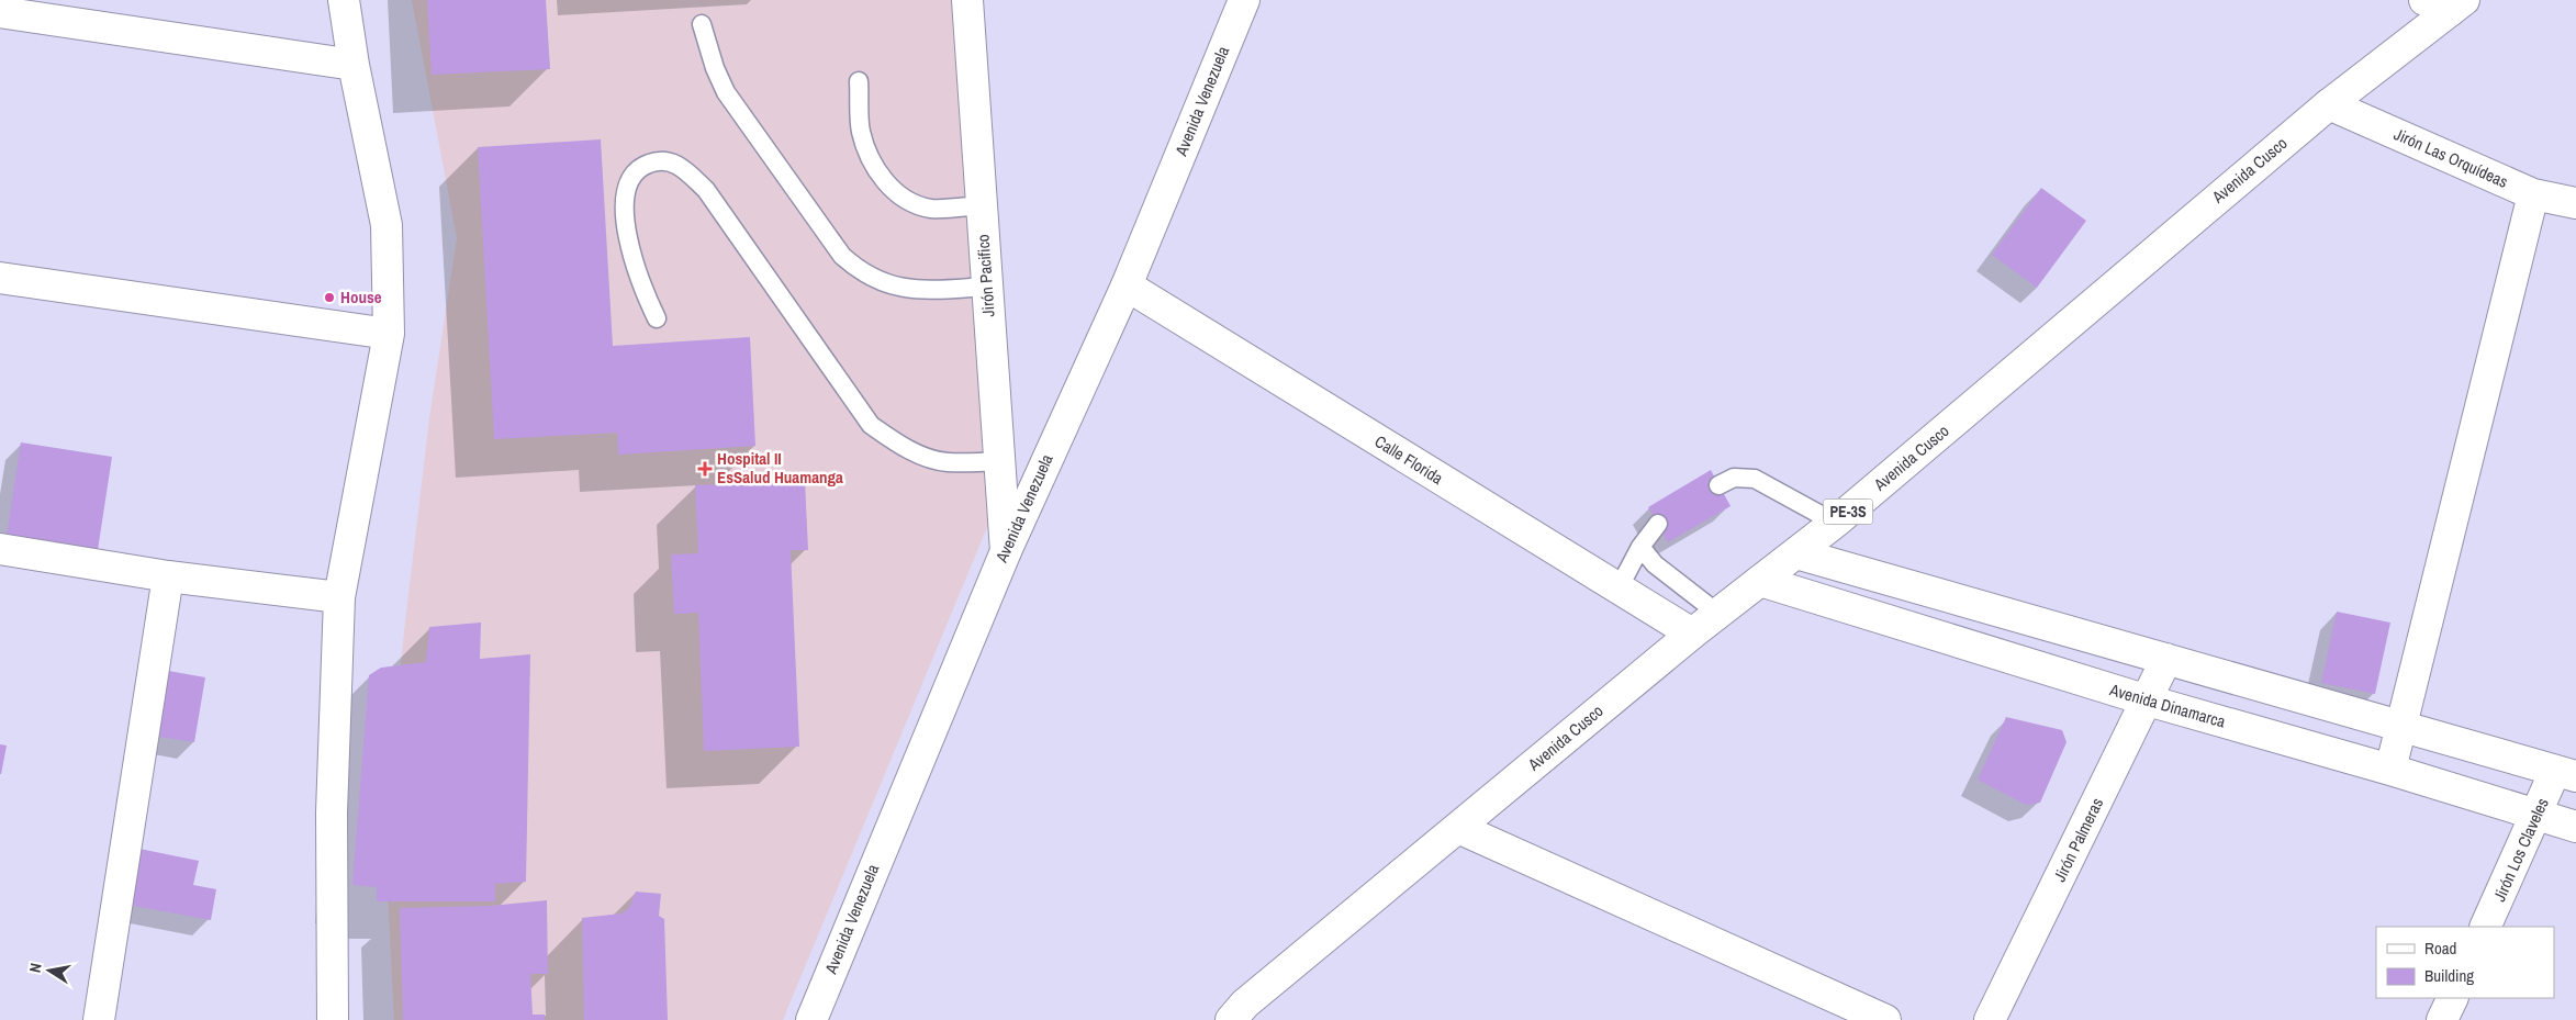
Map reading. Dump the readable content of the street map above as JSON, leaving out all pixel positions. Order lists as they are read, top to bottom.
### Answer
{
  "streets": {
    "main road": [
      "Avenida Venezuela",
      "Jirón Las Orquídeas",
      "Avenida Cusco",
      "Jirón Pacifico",
      "Calle Florida",
      "PE-3S",
      "Avenida Dinamarca",
      "Jirón Palmeras",
      "Jirón Los Claveles"
    ]
  },
  "crossings": [
    ["Avenida Venezuela", "Jirón Pacifico"],
    ["Avenida Venezuela", "Calle Florida"],
    ["Jirón Las Orquídeas", "Avenida Cusco"],
    ["Avenida Cusco", "Calle Florida"],
    ["Avenida Cusco", "Avenida Dinamarca"],
    ["Avenida Dinamarca", "Jirón Palmeras"],
    ["Avenida Dinamarca", "Jirón Los Claveles"]
  ],
  "places": {
    "other": ["House"],
    "health": ["Hospital II EsSalud Huamanga"]
  },
  "legend": ["Road", "Building"],
  "north": "left"
}
